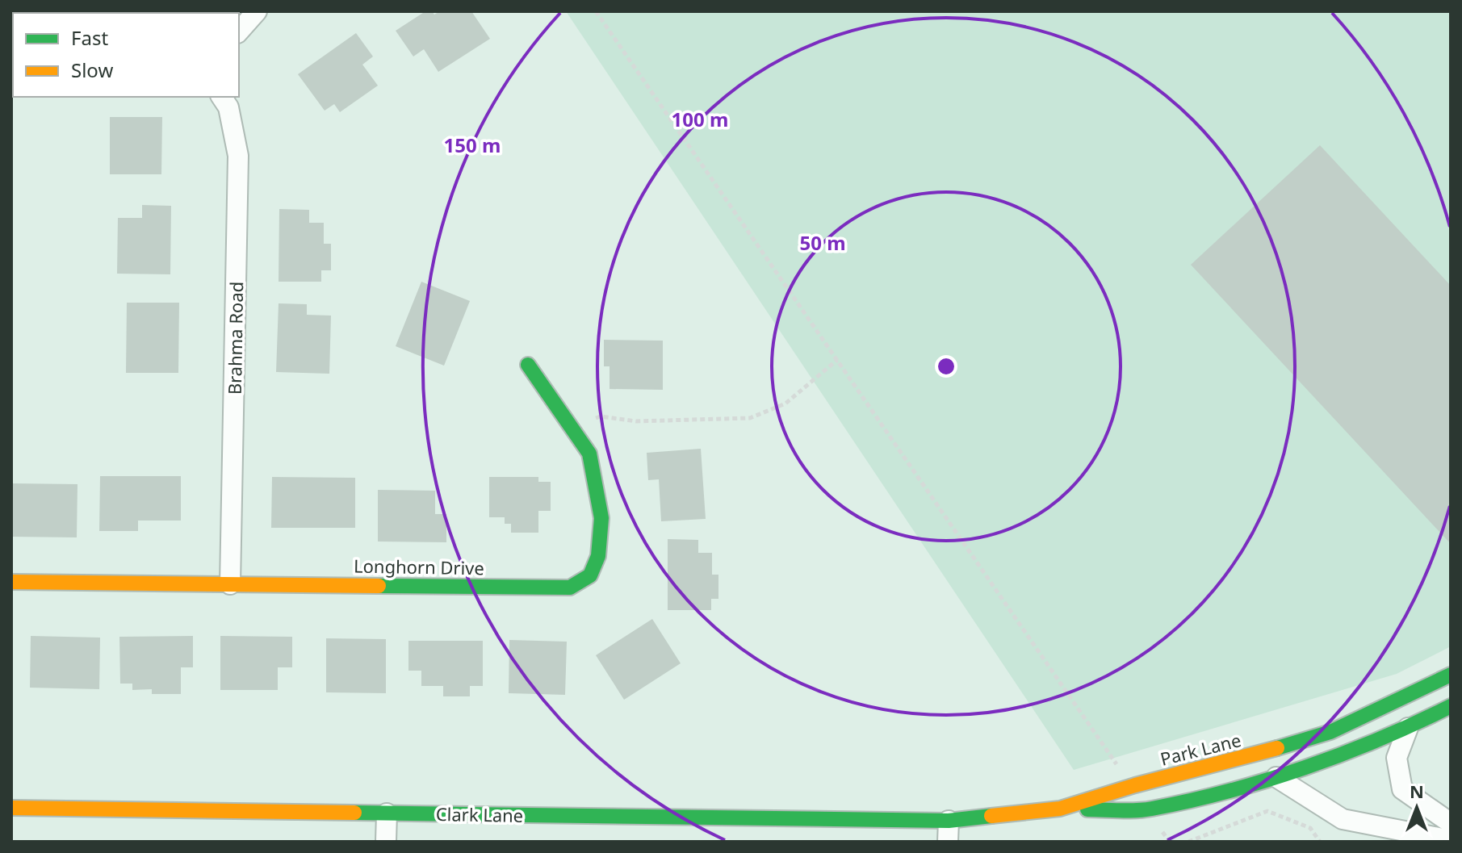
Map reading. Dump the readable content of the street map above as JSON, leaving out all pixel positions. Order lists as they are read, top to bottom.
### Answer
{
  "streets": {
    "street": [
      "Brahma Road",
      "Longhorn Drive",
      "Park Lane",
      "Clark Lane"
    ]
  },
  "crossings": [
    ["Brahma Road", "Longhorn Drive"],
    ["Park Lane", "Clark Lane"]
  ],
  "legend": ["Fast", "Slow"],
  "north": "top",
  "rings": ["100 m", "150 m", "50 m"]
}
